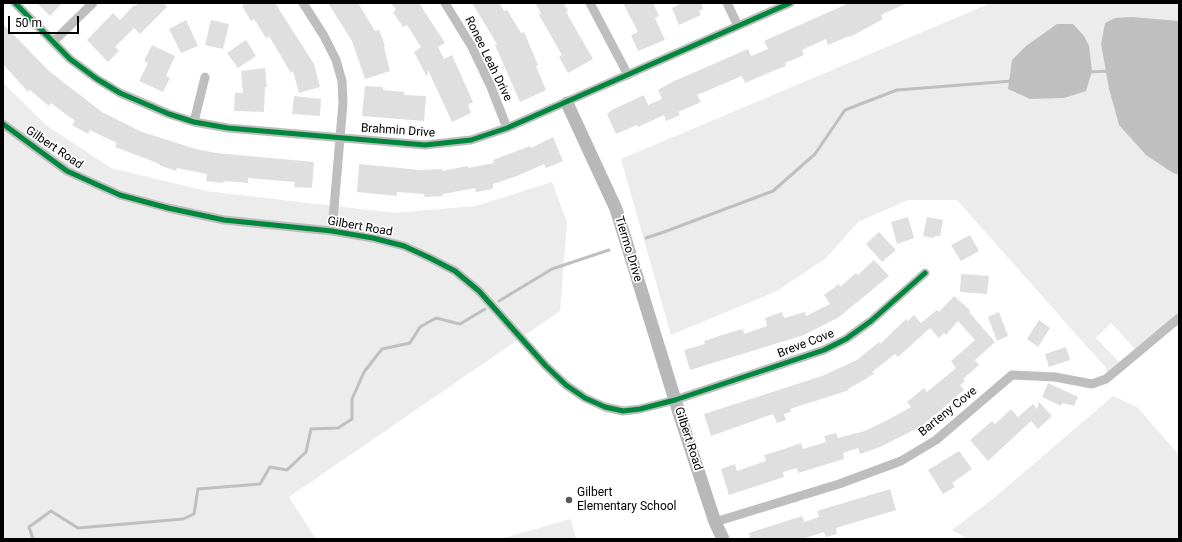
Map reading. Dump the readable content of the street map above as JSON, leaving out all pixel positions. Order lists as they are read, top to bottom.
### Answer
{
  "streets": {
    "street": [
      "Ronee Leah Drive",
      "Brahmin Drive",
      "Gilbert Road",
      "Tiermo Drive",
      "Breve Cove",
      "Barteny Cove"
    ]
  },
  "crossings": [
    ["Ronee Leah Drive", "Brahmin Drive"],
    ["Brahmin Drive", "Tiermo Drive"],
    ["Gilbert Road", "Tiermo Drive"],
    ["Gilbert Road", "Breve Cove"],
    ["Gilbert Road", "Barteny Cove"],
    ["Tiermo Drive", "Breve Cove"]
  ],
  "places": ["Gilbert Elementary School"],
  "scale_bar": "50 m"
}
